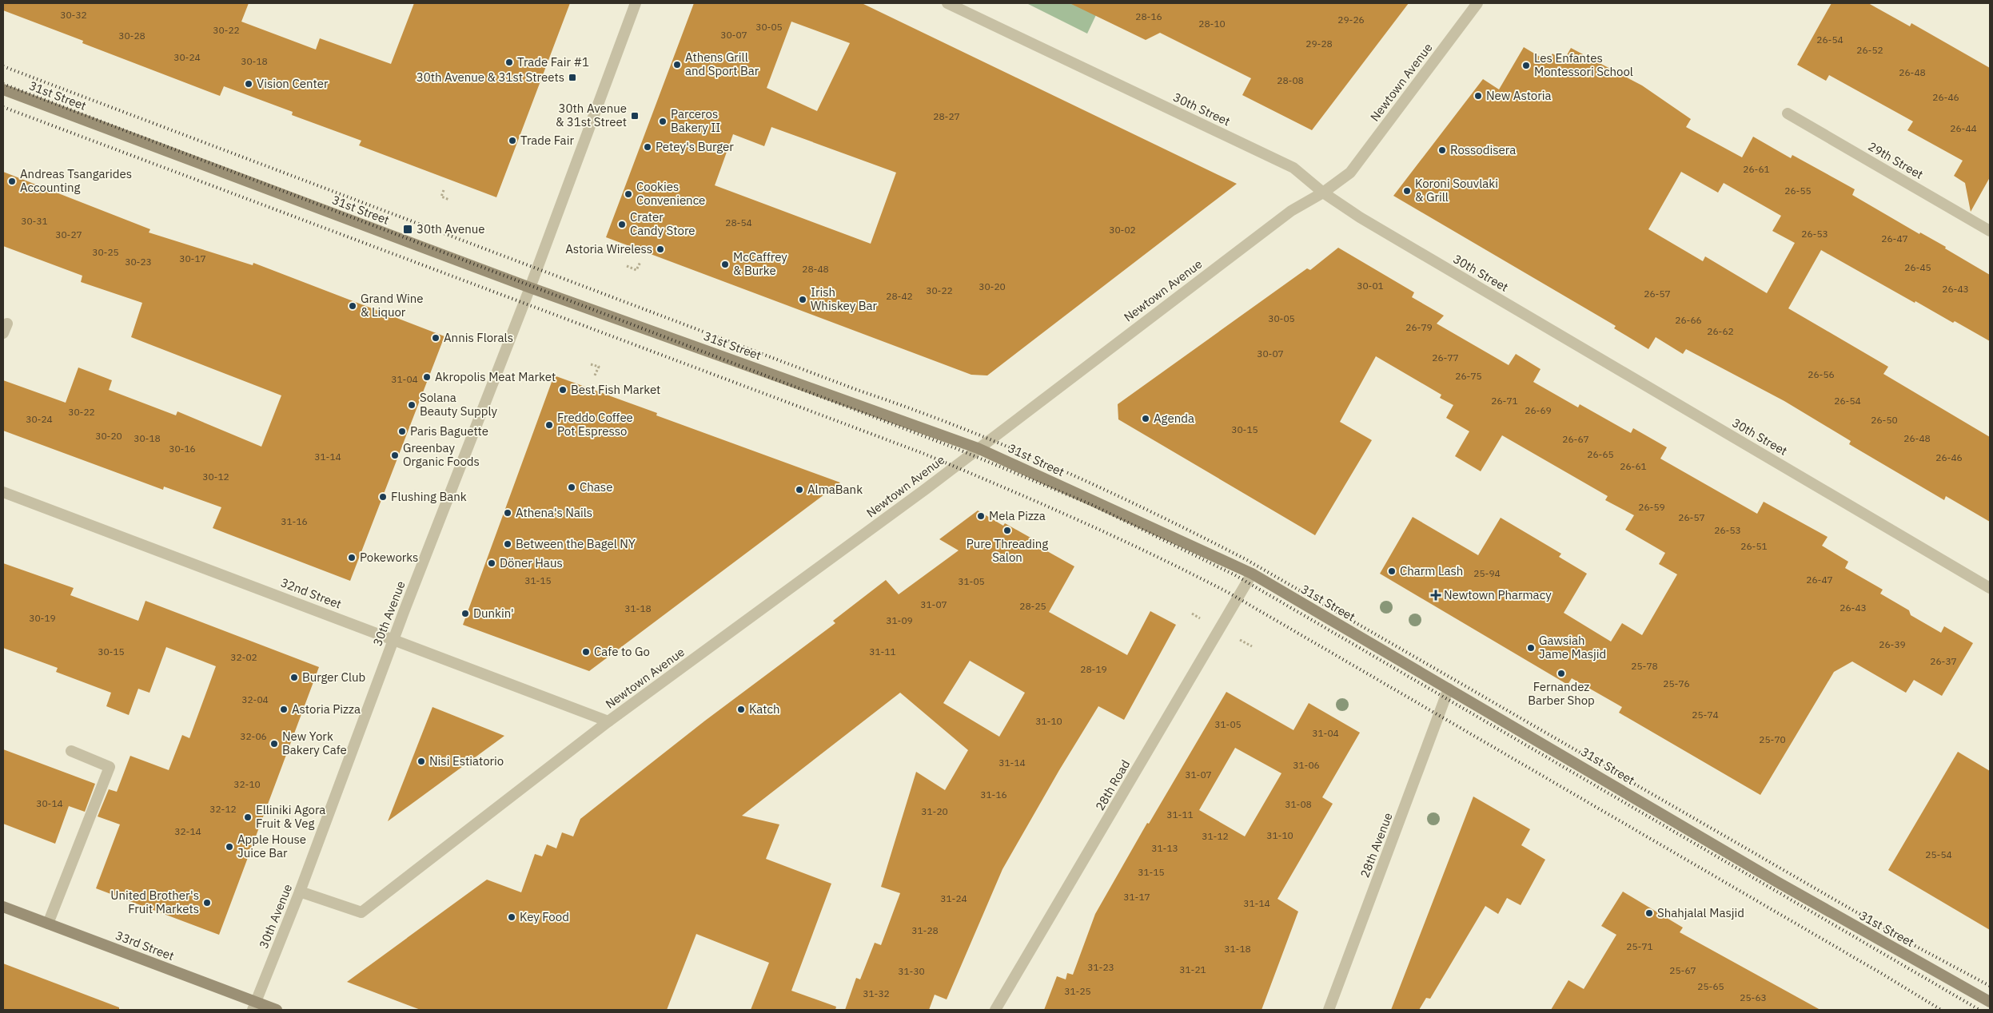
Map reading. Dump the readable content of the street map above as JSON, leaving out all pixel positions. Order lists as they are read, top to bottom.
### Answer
{
  "streets": {
    "main road": ["31st Street", "33rd Street"],
    "street": [
      "Newtown Avenue",
      "30th Street",
      "29th Street",
      "32nd Street",
      "30th Avenue",
      "28th Road",
      "28th Avenue"
    ]
  },
  "crossings": [
    ["Newtown Avenue", "31st Street"],
    ["Newtown Avenue", "30th Street"],
    ["Newtown Avenue", "32nd Street"],
    ["Newtown Avenue", "30th Avenue"],
    ["31st Street", "30th Avenue"],
    ["31st Street", "28th Road"],
    ["31st Street", "28th Avenue"],
    ["32nd Street", "30th Avenue"],
    ["30th Avenue", "33rd Street"]
  ],
  "places": {
    "other": [
      "Trade Fair #1",
      "Athens Grill and Sport Bar",
      "Les Enfantes Montessori School",
      "Vision Center",
      "New Astoria",
      "Parceros Bakery II",
      "Trade Fair",
      "Petey's Burger",
      "Rossodisera",
      "Andreas Tsangarides Accounting",
      "Koroni Souvlaki & Grill",
      "Cookies Convenience",
      "Crater Candy Store",
      "Astoria Wireless",
      "McCaffrey & Burke",
      "Irish Whiskey Bar",
      "Grand Wine & Liquor",
      "Annis Florals",
      "Akropolis Meat Market",
      "Best Fish Market",
      "Solana Beauty Supply",
      "Agenda",
      "Freddo Coffee Pot Espresso",
      "Paris Baguette",
      "Greenbay Organic Foods",
      "Chase",
      "AlmaBank",
      "Flushing Bank",
      "Athena's Nails",
      "Mela Pizza",
      "Pure Threading Salon",
      "Between the Bagel NY",
      "Pokeworks",
      "Döner Haus",
      "Charm Lash",
      "Dunkin'",
      "Gawsiah Jame Masjid",
      "Cafe to Go",
      "Fernandez Barber Shop",
      "Burger Club",
      "Astoria Pizza",
      "Katch",
      "New York Bakery Cafe",
      "Nisi Estiatorio",
      "Elliniki Agora Fruit & Veg",
      "Apple House Juice Bar",
      "United Brother's Fruit Markets",
      "Shahjalal Masjid",
      "Key Food"
    ],
    "transit": ["30th Avenue & 31st Streets", "30th Avenue & 31st Street", "30th Avenue"],
    "health": ["Newtown Pharmacy"]
  },
  "house_numbers": [
    "30-32",
    "28-16",
    "29-26",
    "28-10",
    "30-05",
    "30-22",
    "30-07",
    "30-28",
    "26-54",
    "29-28",
    "26-52",
    "30-24",
    "30-18",
    "26-48",
    "28-08",
    "26-46",
    "28-27",
    "26-44",
    "26-61",
    "26-55",
    "30-31",
    "28-54",
    "30-02",
    "26-53",
    "30-27",
    "26-47",
    "30-25",
    "30-17",
    "30-23",
    "26-45",
    "28-48",
    "30-01",
    "30-20",
    "26-43",
    "30-22",
    "26-57",
    "28-42",
    "30-05",
    "26-66",
    "26-79",
    "26-62",
    "30-07",
    "26-77",
    "26-56",
    "26-75",
    "31-04",
    "26-71",
    "26-54",
    "26-69",
    "30-22",
    "30-24",
    "26-50",
    "30-15",
    "30-20",
    "30-18",
    "26-48",
    "26-67",
    "30-16",
    "26-65",
    "31-14",
    "26-46",
    "26-61",
    "30-12",
    "26-59",
    "26-57",
    "31-16",
    "26-53",
    "26-51",
    "25-94",
    "26-47",
    "31-15",
    "31-05",
    "31-07",
    "28-25",
    "26-43",
    "31-18",
    "30-19",
    "31-09",
    "26-39",
    "30-15",
    "31-11",
    "32-02",
    "26-37",
    "25-78",
    "28-19",
    "25-76",
    "32-04",
    "25-74",
    "31-10",
    "31-05",
    "31-04",
    "32-06",
    "25-70",
    "31-14",
    "31-06",
    "31-07",
    "32-10",
    "31-16",
    "30-14",
    "31-08",
    "32-12",
    "31-20",
    "31-11",
    "32-14",
    "31-10",
    "31-12",
    "31-13",
    "25-54",
    "31-15",
    "31-17",
    "31-24",
    "31-14",
    "31-28",
    "25-71",
    "31-18",
    "31-23",
    "31-21",
    "25-67",
    "31-30",
    "25-65",
    "31-25",
    "31-32",
    "25-63"
  ]
}
